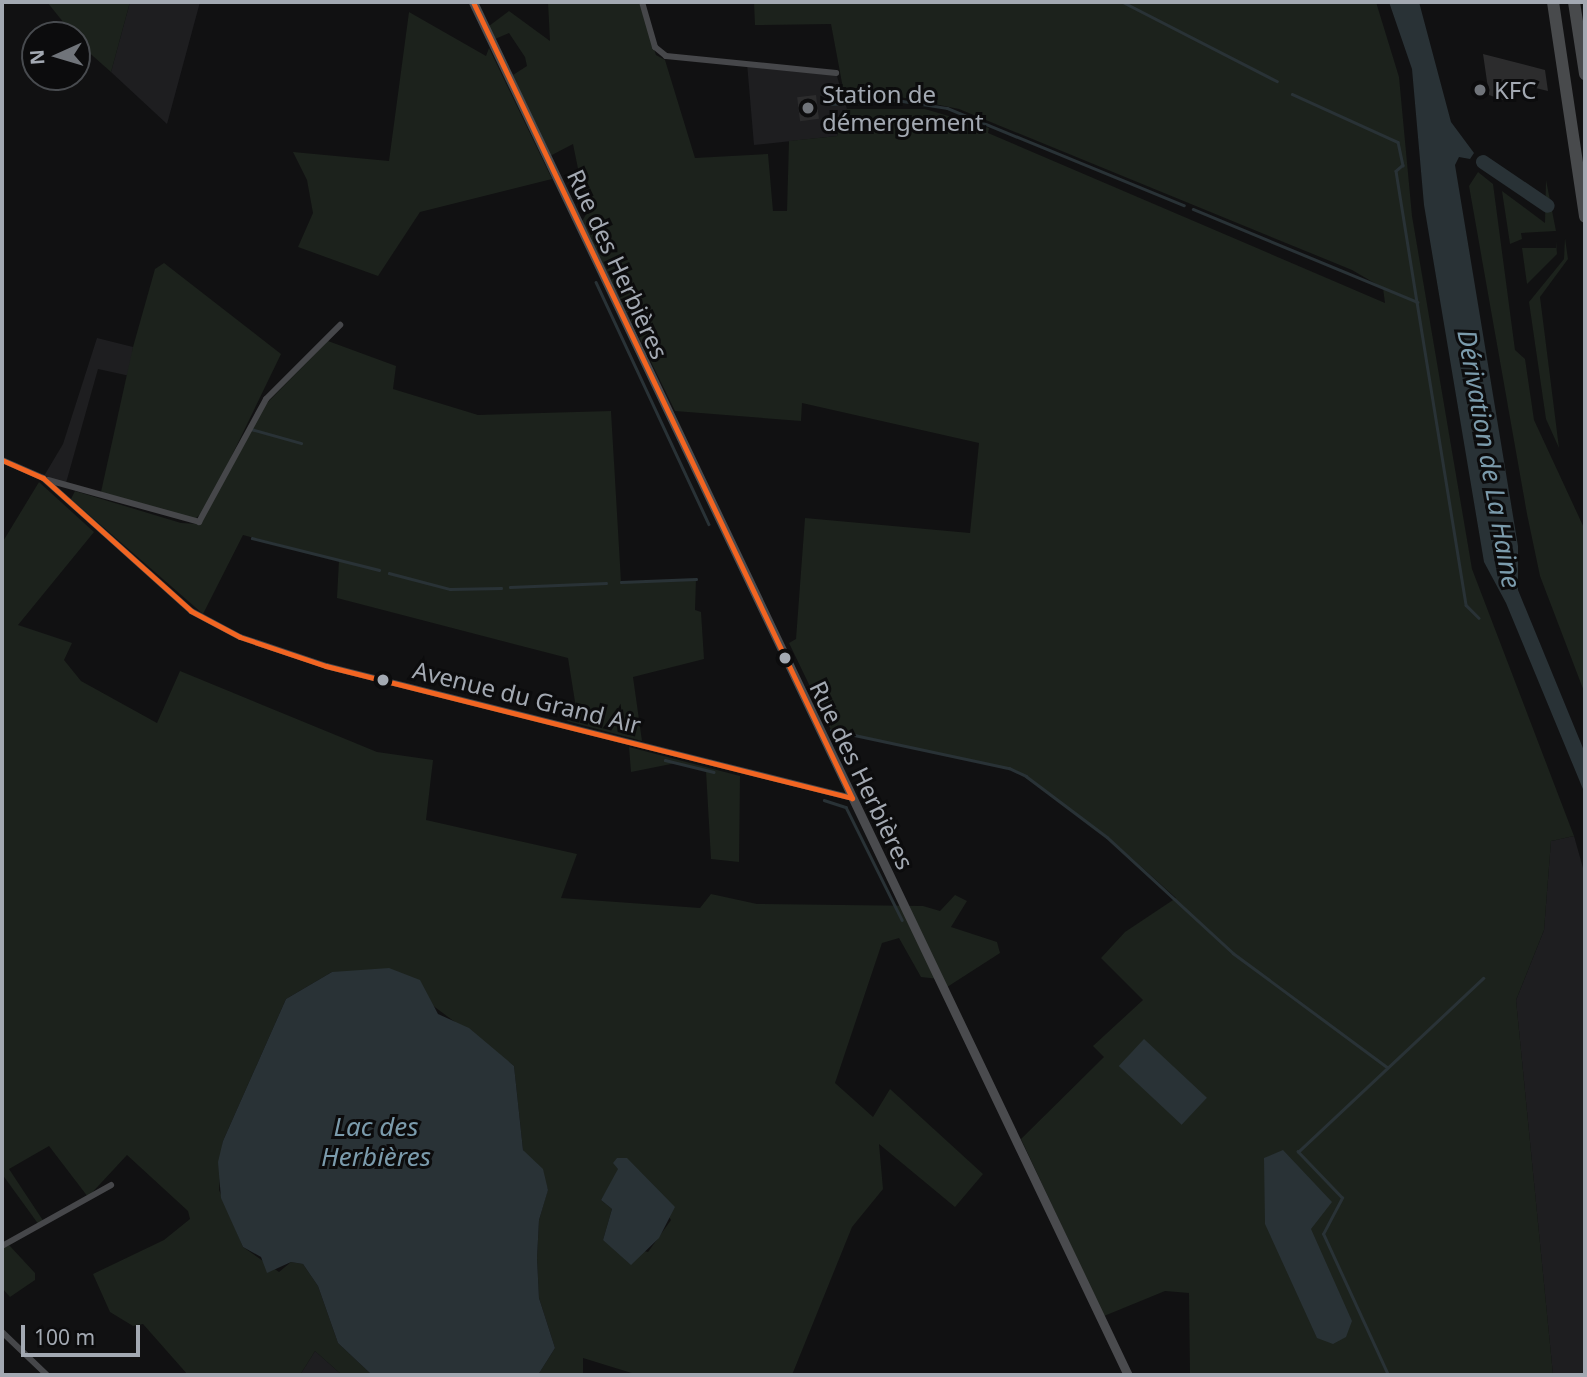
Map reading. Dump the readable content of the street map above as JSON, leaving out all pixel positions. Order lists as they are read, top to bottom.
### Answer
{
  "streets": {
    "street": ["Rue des Herbières", "Avenue du Grand Air"]
  },
  "crossings": [
    ["Rue des Herbières", "Avenue du Grand Air"]
  ],
  "water": ["Dérivation de La Haine", "Lac des Herbières"],
  "places": ["KFC", "Station de démergement"],
  "scale_bar": "100 m",
  "north": "left"
}
